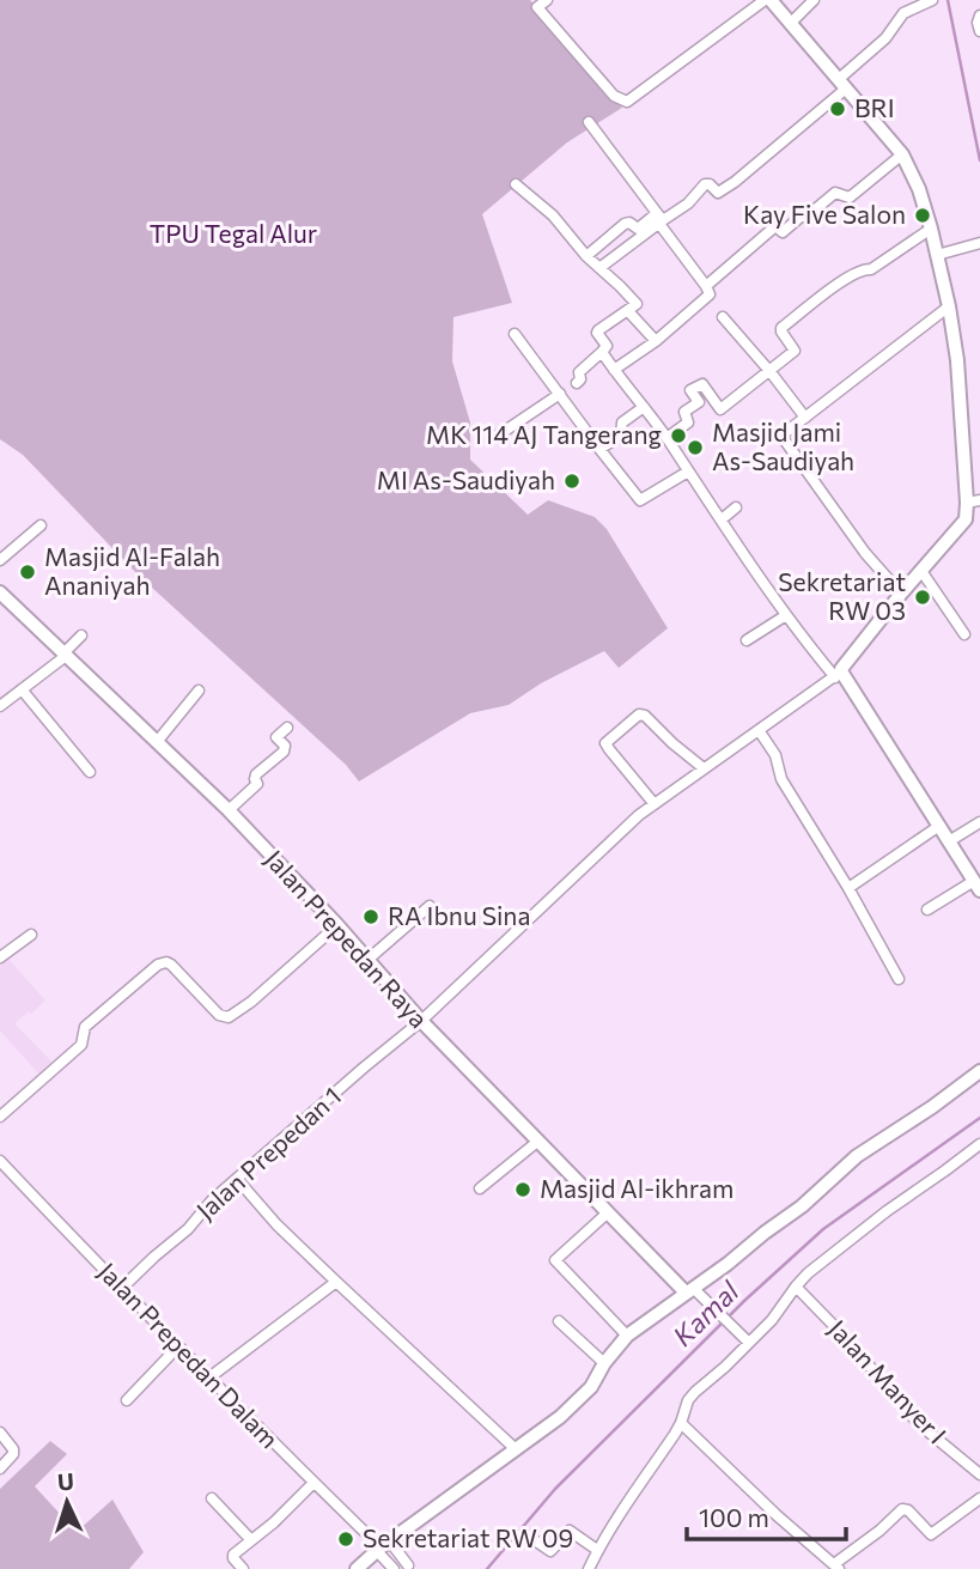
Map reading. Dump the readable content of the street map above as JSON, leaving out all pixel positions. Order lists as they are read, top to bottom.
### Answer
{
  "streets": {
    "street": [
      "Jalan Prepedan Raya",
      "Jalan Prepedan 1",
      "Jalan Prepedan Dalam",
      "Jalan Manyer I"
    ]
  },
  "crossings": [
    ["Jalan Prepedan Raya", "Jalan Prepedan 1"],
    ["Jalan Prepedan 1", "Jalan Prepedan Dalam"]
  ],
  "water": ["Kamal"],
  "parks": ["TPU Tegal Alur"],
  "places": [
    "BRI",
    "Kay Five Salon",
    "MK 114 AJ Tangerang",
    "Masjid Jami As-Saudiyah",
    "MI As-Saudiyah",
    "Masjid Al-Falah Ananiyah",
    "Sekretariat RW 03",
    "RA Ibnu Sina",
    "Masjid Al-ikhram",
    "Sekretariat RW 09"
  ],
  "scale_bar": "100 m",
  "north": "top"
}
